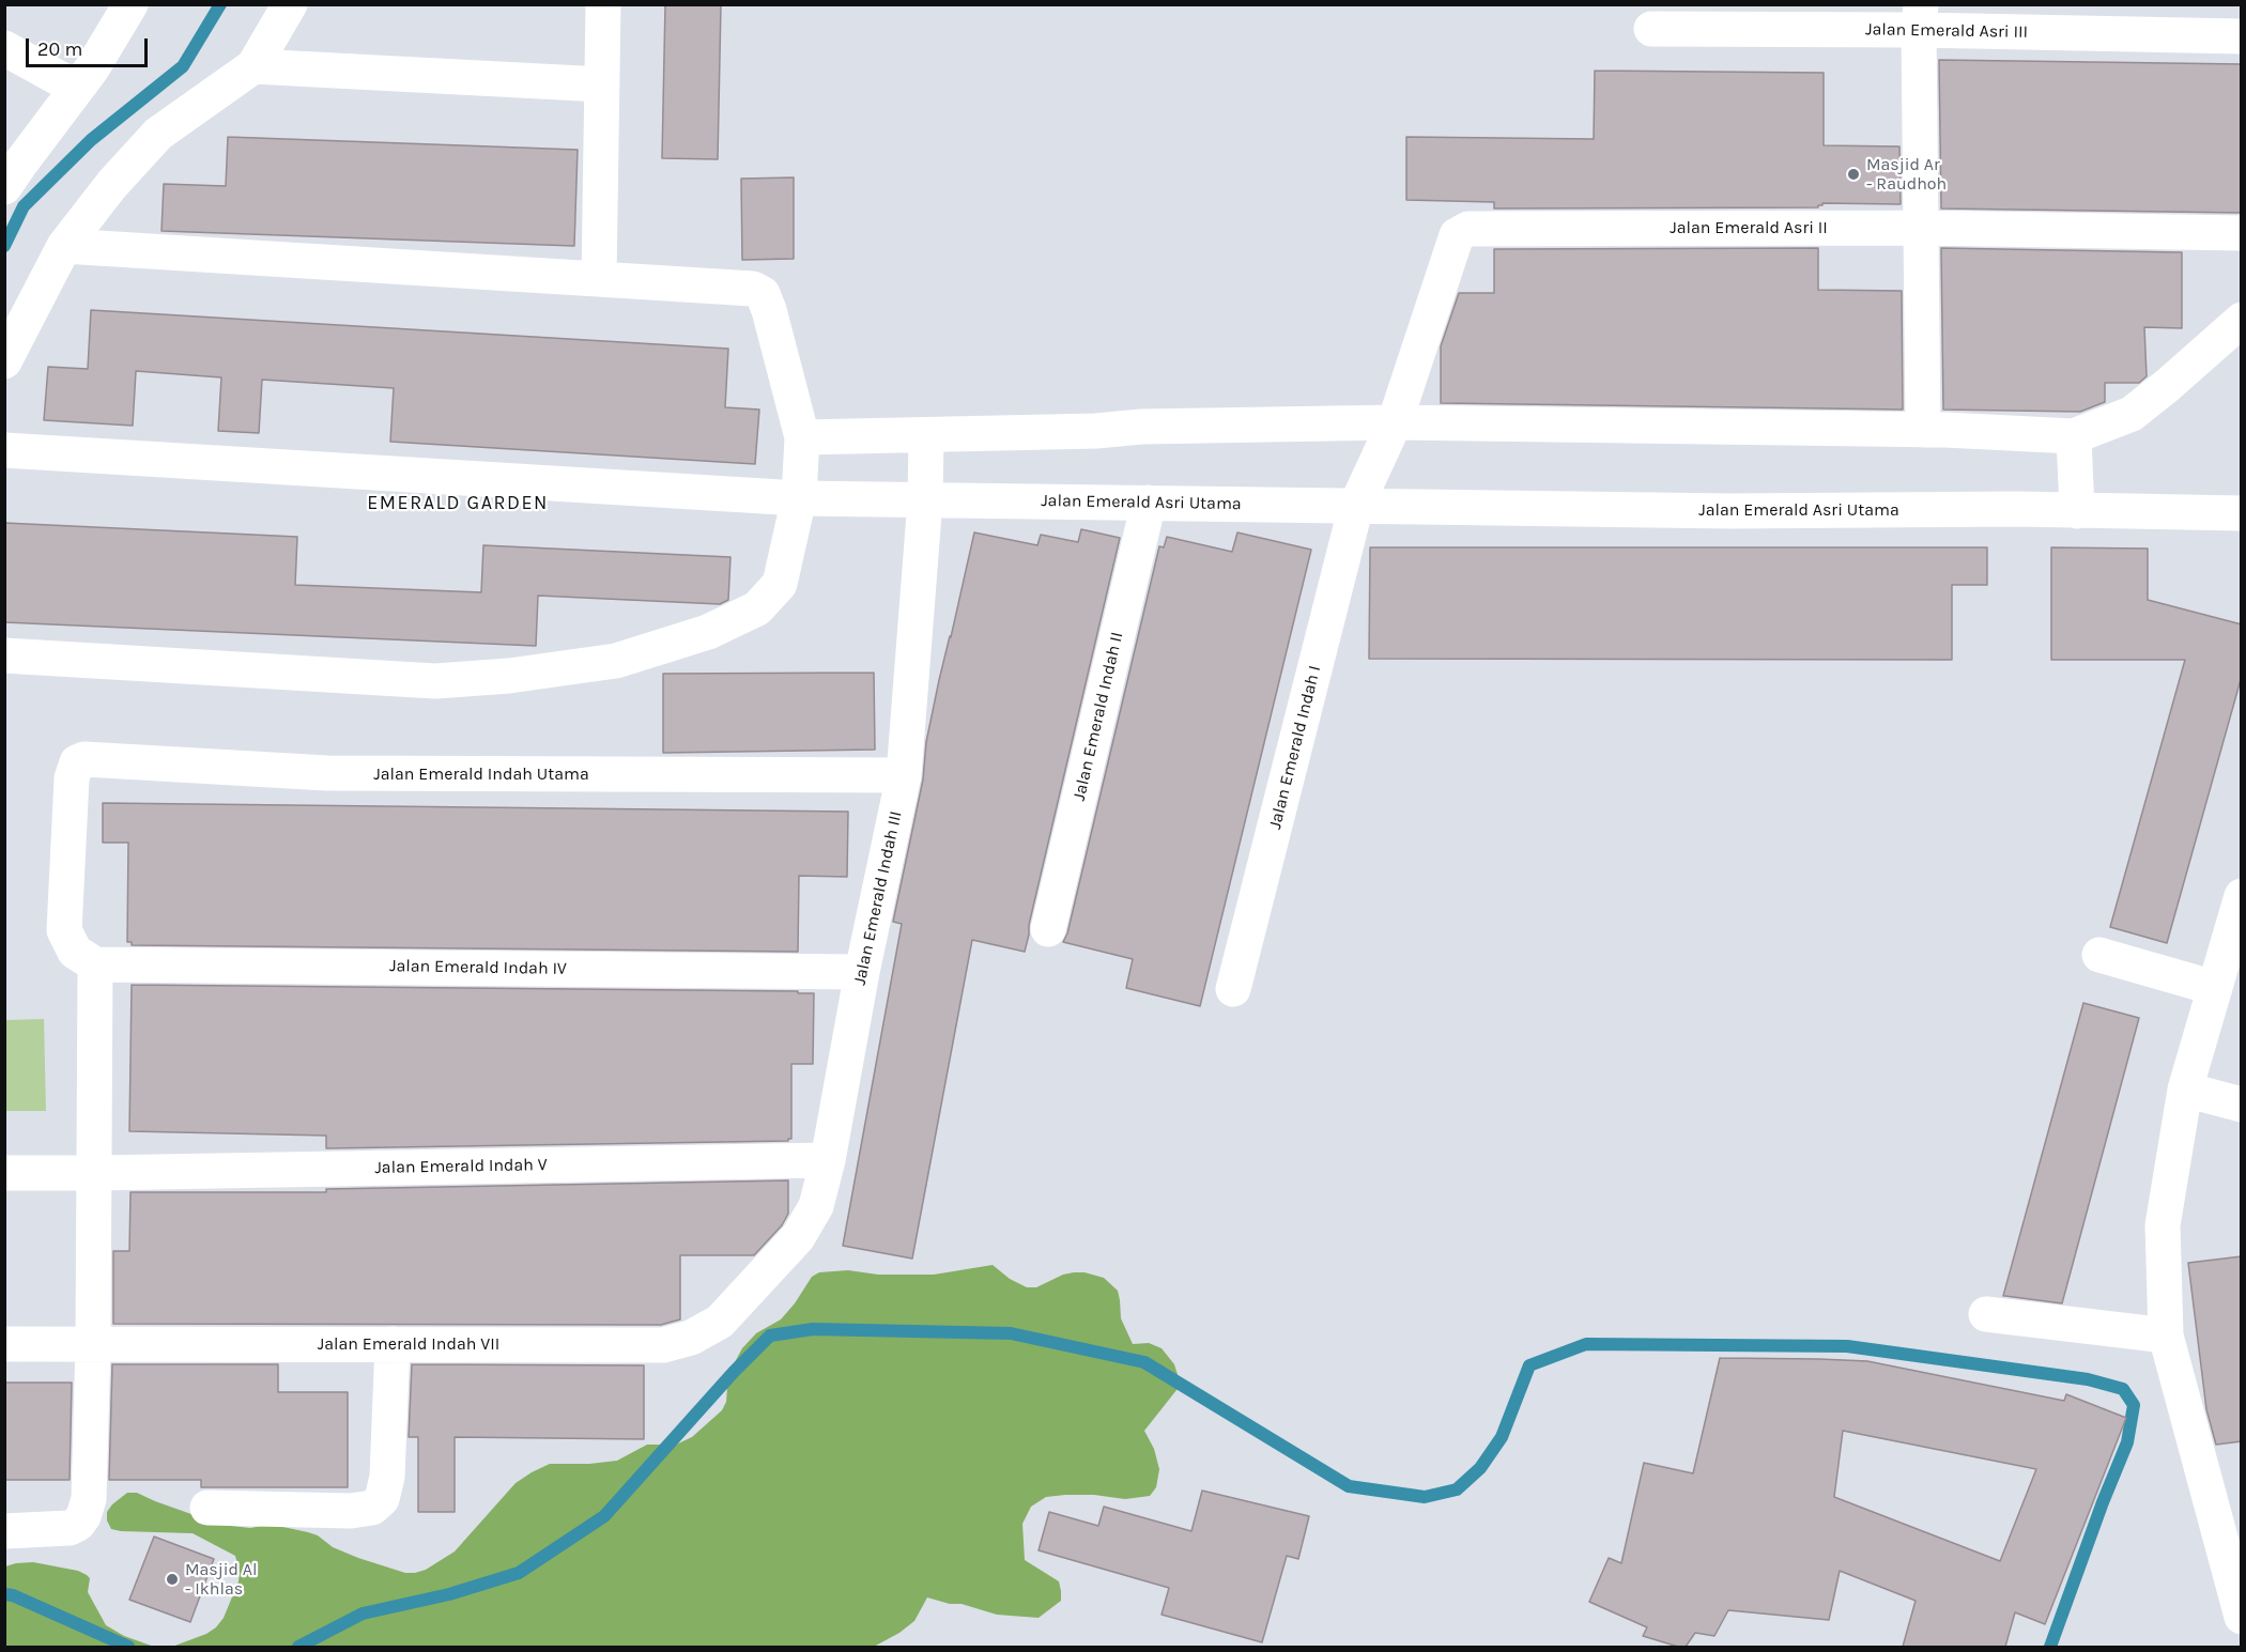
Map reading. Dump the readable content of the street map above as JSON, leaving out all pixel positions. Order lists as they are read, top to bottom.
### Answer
{
  "streets": {
    "street": [
      "Jalan Emerald Asri III",
      "Jalan Emerald Asri II",
      "Jalan Emerald Asri Utama",
      "Jalan Emerald Indah II",
      "Jalan Emerald Indah I",
      "Jalan Emerald Indah Utama",
      "Jalan Emerald Indah III",
      "Jalan Emerald Indah IV",
      "Jalan Emerald Indah V",
      "Jalan Emerald Indah VII"
    ]
  },
  "crossings": [
    ["Jalan Emerald Asri Utama", "Jalan Emerald Indah II"],
    ["Jalan Emerald Asri Utama", "Jalan Emerald Indah I"],
    ["Jalan Emerald Asri Utama", "Jalan Emerald Indah III"],
    ["Jalan Emerald Indah Utama", "Jalan Emerald Indah III"],
    ["Jalan Emerald Indah Utama", "Jalan Emerald Indah IV"],
    ["Jalan Emerald Indah III", "Jalan Emerald Indah IV"],
    ["Jalan Emerald Indah III", "Jalan Emerald Indah V"],
    ["Jalan Emerald Indah III", "Jalan Emerald Indah VII"]
  ],
  "districts": ["EMERALD GARDEN"],
  "places": ["Masjid Ar - Raudhoh", "Masjid Al - Ikhlas"],
  "scale_bar": "20 m"
}
